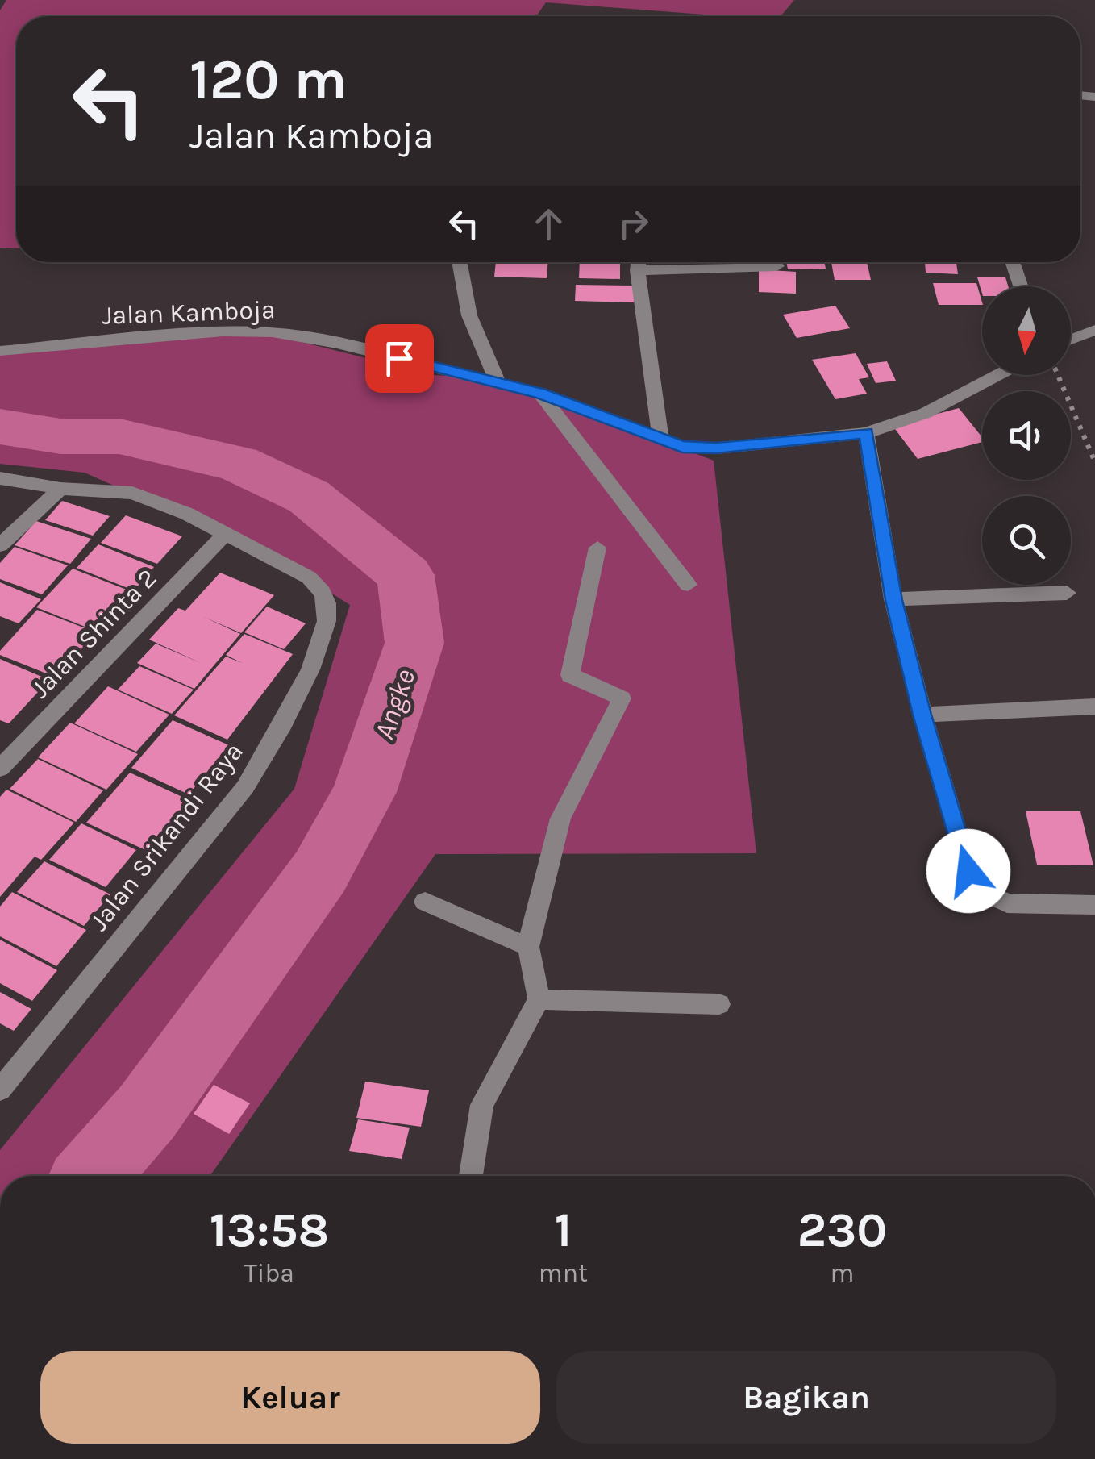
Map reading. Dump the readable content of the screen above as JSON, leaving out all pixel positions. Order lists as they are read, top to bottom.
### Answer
{
  "streets": {
    "street": ["Jalan Kamboja", "Jalan Shinta 2", "Jalan Srikandi Raya"]
  },
  "crossings": [
    ["Jalan Shinta 2", "Jalan Srikandi Raya"]
  ],
  "water": ["Angke"],
  "north": "bottom",
  "page": {
    "turn": ["120 m", "Jalan Kamboja"],
    "eta": [
      "13:58",
      "Tiba",
      "1",
      "mnt",
      "230",
      "m"
    ],
    "buttons": ["Keluar", "Bagikan"]
  }
}
